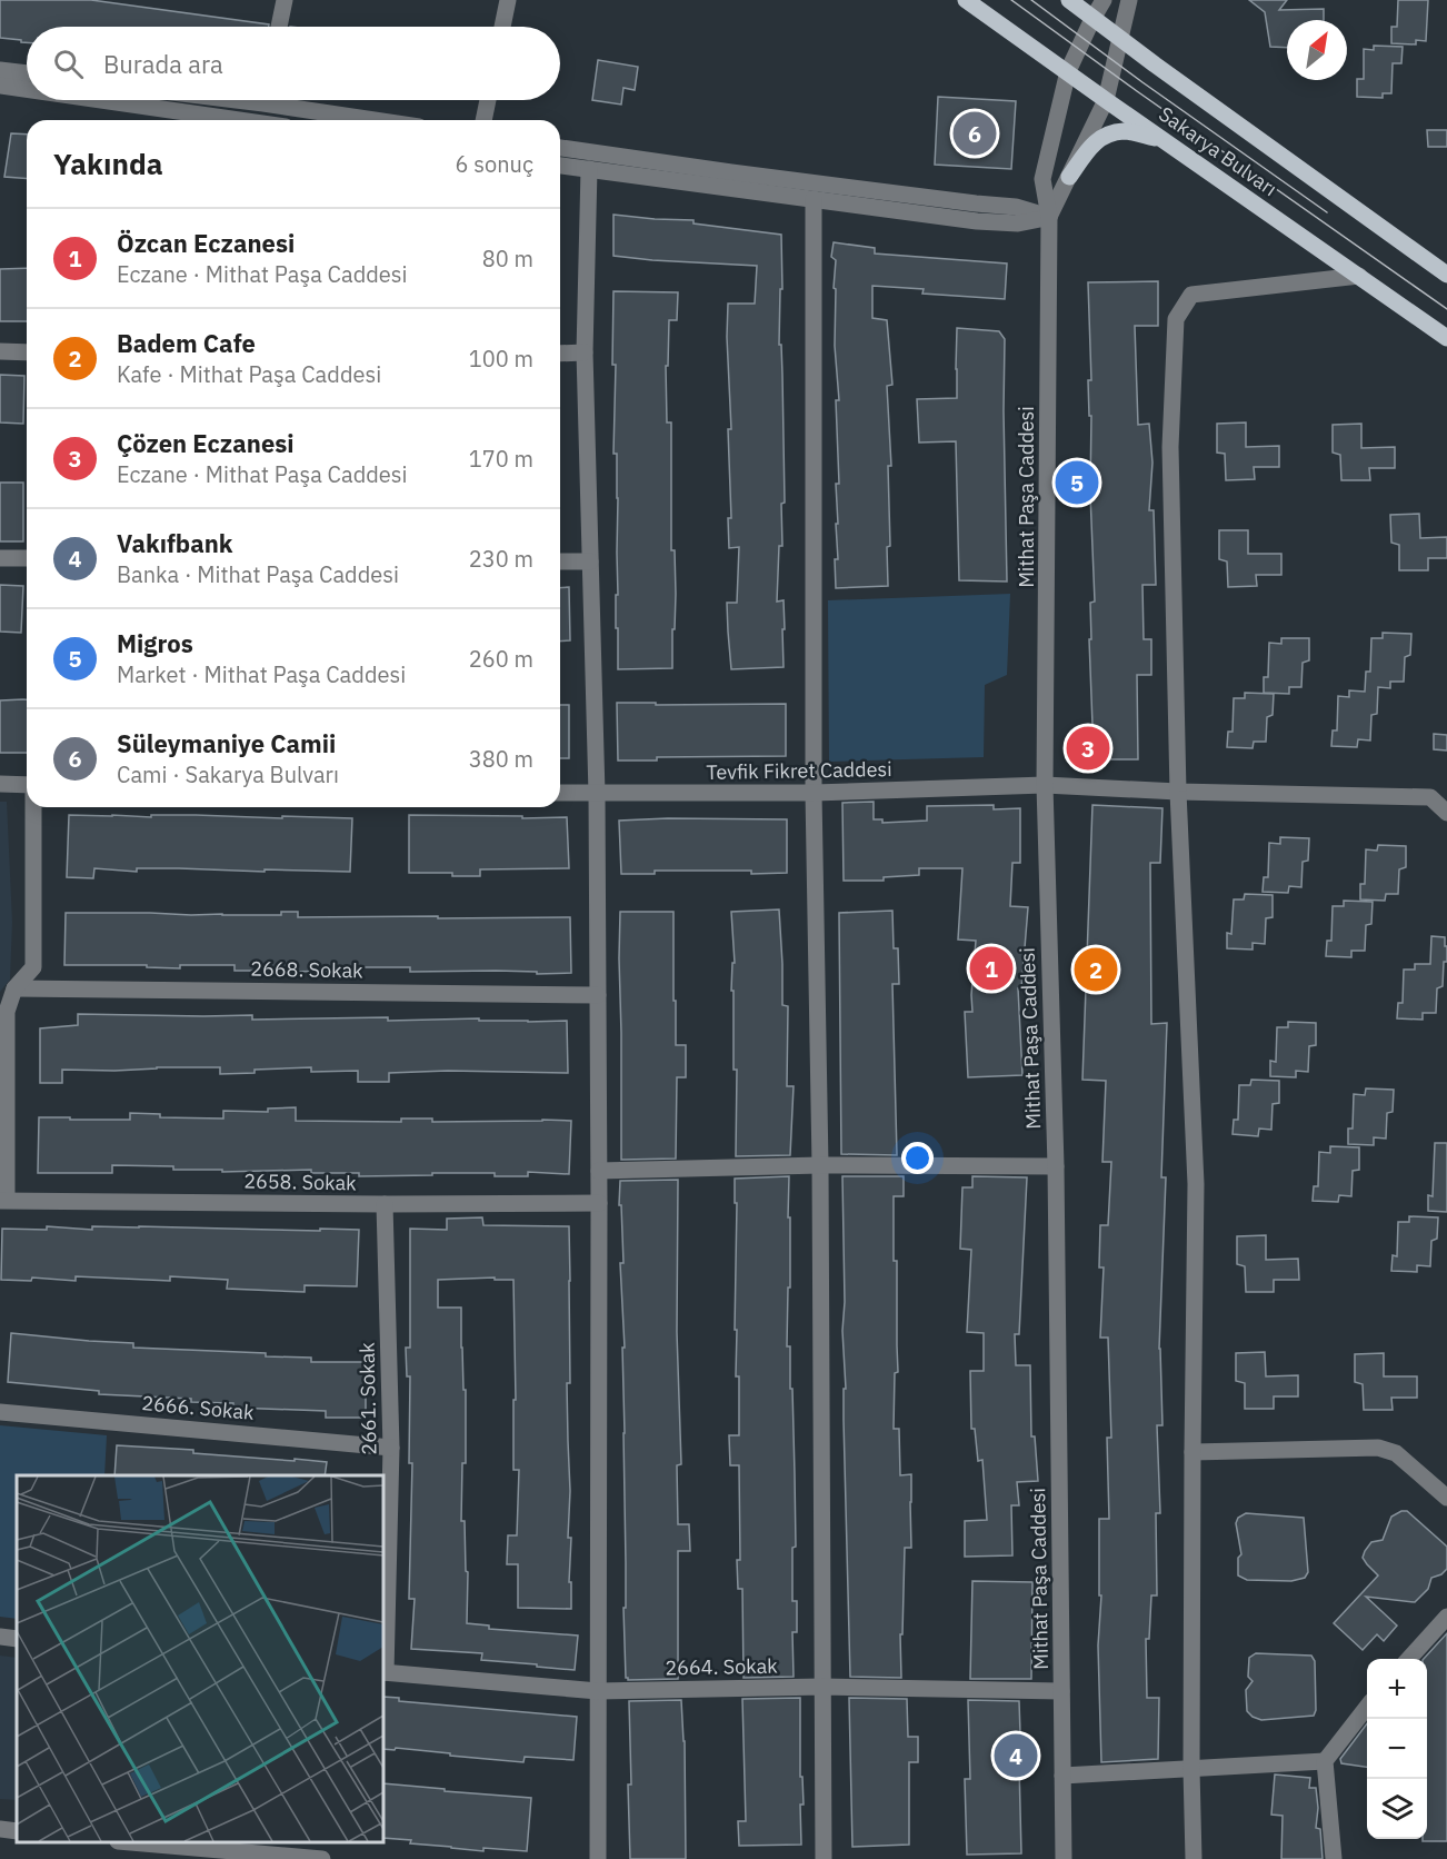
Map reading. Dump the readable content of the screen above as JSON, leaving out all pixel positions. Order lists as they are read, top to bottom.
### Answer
{
  "streets": {
    "main road": ["Sakarya Bulvarı"],
    "street": [
      "Mithat Paşa Caddesi",
      "Tevfik Fikret Caddesi",
      "2668. Sokak",
      "2658. Sokak",
      "2661. Sokak",
      "2666. Sokak",
      "2664. Sokak"
    ]
  },
  "crossings": [
    ["Sakarya Bulvarı", "Mithat Paşa Caddesi"],
    ["Mithat Paşa Caddesi", "Tevfik Fikret Caddesi"],
    ["Mithat Paşa Caddesi", "2664. Sokak"],
    ["2658. Sokak", "2661. Sokak"],
    ["2661. Sokak", "2666. Sokak"],
    ["2661. Sokak", "2664. Sokak"]
  ],
  "north": "top right",
  "page": {
    "search": "Burada ara",
    "pins": [
      "6",
      "5",
      "3",
      "1",
      "2",
      "4"
    ],
    "heading": ["Yakında", "6 sonuç"],
    "list": [
      {
        "mark": "1",
        "name": "Özcan Eczanesi",
        "note": "Eczane · Mithat Paşa Caddesi",
        "value": "80 m"
      },
      {
        "mark": "2",
        "name": "Badem Cafe",
        "note": "Kafe · Mithat Paşa Caddesi",
        "value": "100 m"
      },
      {
        "mark": "3",
        "name": "Çözen Eczanesi",
        "note": "Eczane · Mithat Paşa Caddesi",
        "value": "170 m"
      },
      {
        "mark": "4",
        "name": "Vakıfbank",
        "note": "Banka · Mithat Paşa Caddesi",
        "value": "230 m"
      },
      {
        "mark": "5",
        "name": "Migros",
        "note": "Market · Mithat Paşa Caddesi",
        "value": "260 m"
      },
      {
        "mark": "6",
        "name": "Süleymaniye Camii",
        "note": "Cami · Sakarya Bulvarı",
        "value": "380 m"
      }
    ],
    "map_buttons": ["+", "−"]
  }
}
